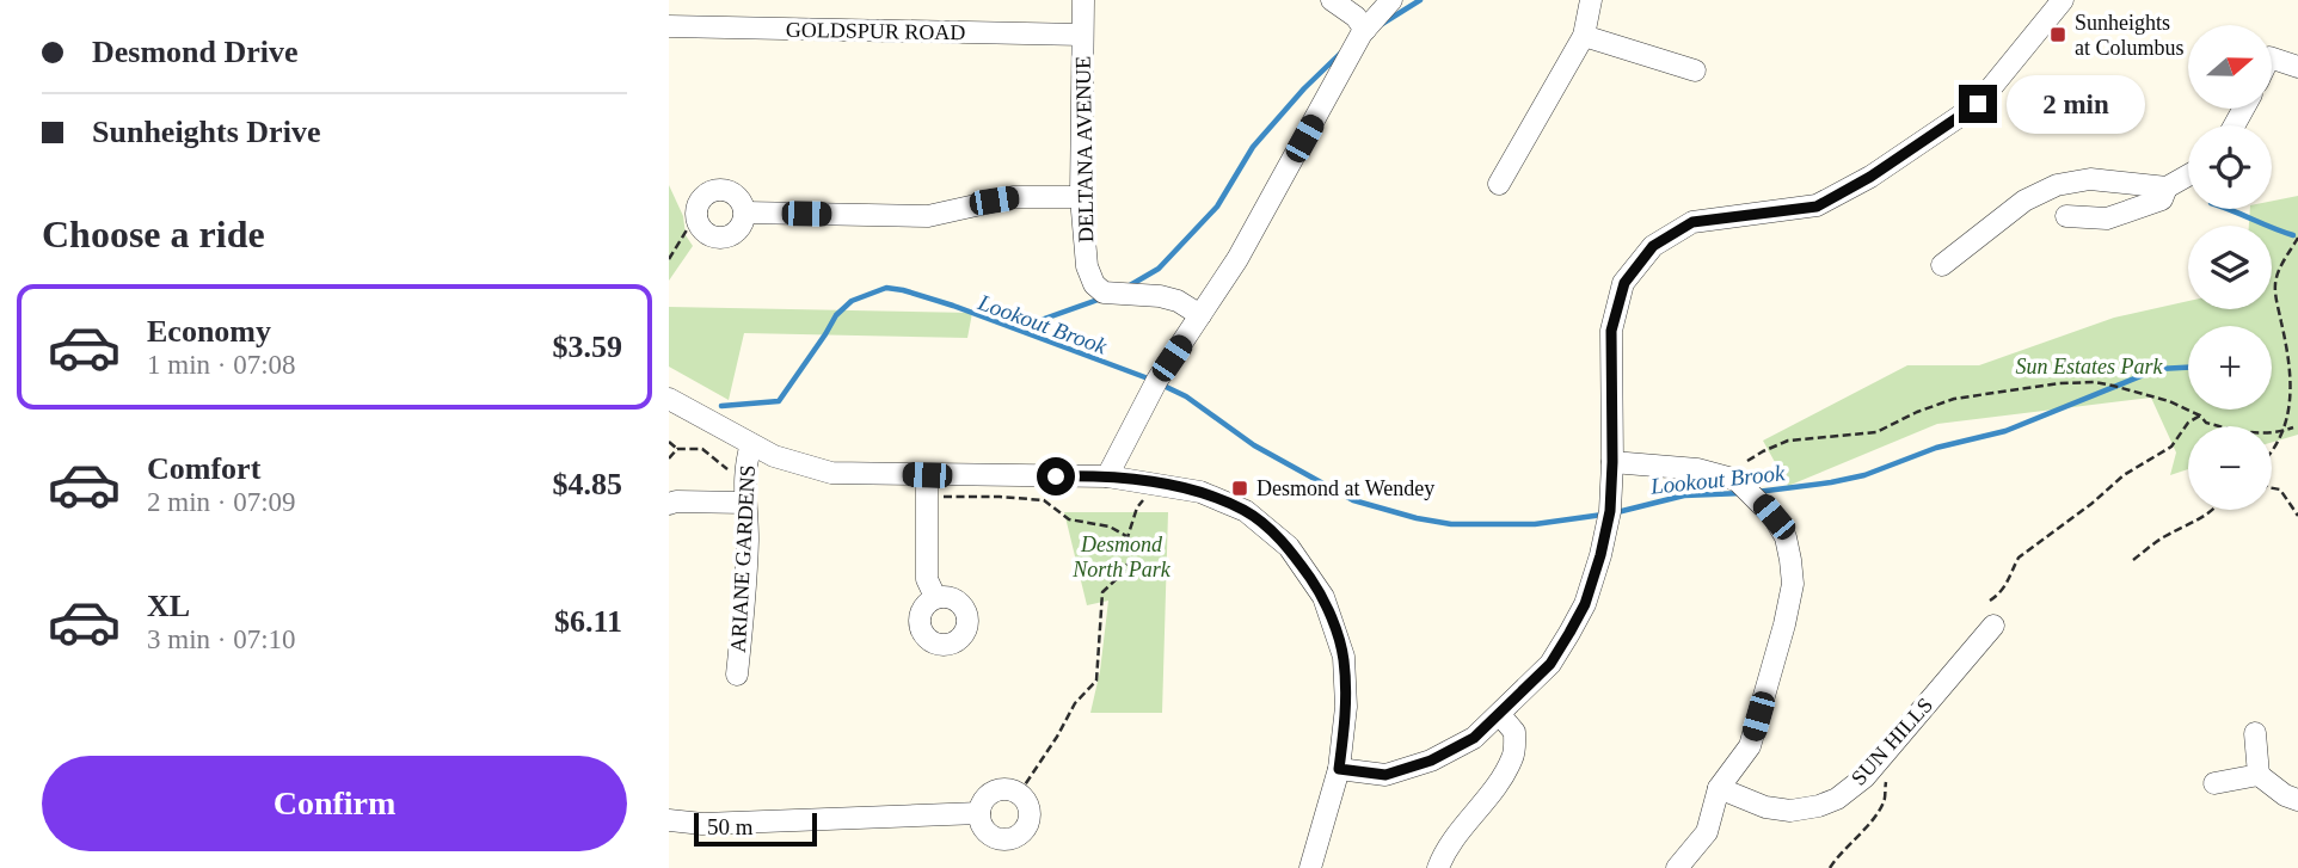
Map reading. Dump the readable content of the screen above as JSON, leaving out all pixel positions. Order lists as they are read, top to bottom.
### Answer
{
  "streets": {
    "street": [
      "GOLDSPUR ROAD",
      "DELTANA AVENUE",
      "ARIANE GARDENS",
      "SUN HILLS"
    ]
  },
  "crossings": [
    ["GOLDSPUR ROAD", "DELTANA AVENUE"]
  ],
  "water": ["Lookout Brook"],
  "parks": ["Sun Estates Park", "Desmond North Park"],
  "places": {
    "transit": ["Sunheights at Columbus", "Desmond at Wendey"]
  },
  "scale_bar": "50 m",
  "north": "right",
  "page": {
    "banner": ["Desmond Drive", "Sunheights Drive"],
    "map_buttons": ["+", "−"],
    "bubble": "2 min",
    "heading": "Choose a ride",
    "list": [
      {
        "name": "Economy",
        "note": "1 min · 07:08",
        "value": "$3.59"
      },
      {
        "name": "Comfort",
        "note": "2 min · 07:09",
        "value": "$4.85"
      },
      {
        "name": "XL",
        "note": "3 min · 07:10",
        "value": "$6.11"
      }
    ],
    "buttons": "Confirm",
    "scale": "50 m"
  }
}
